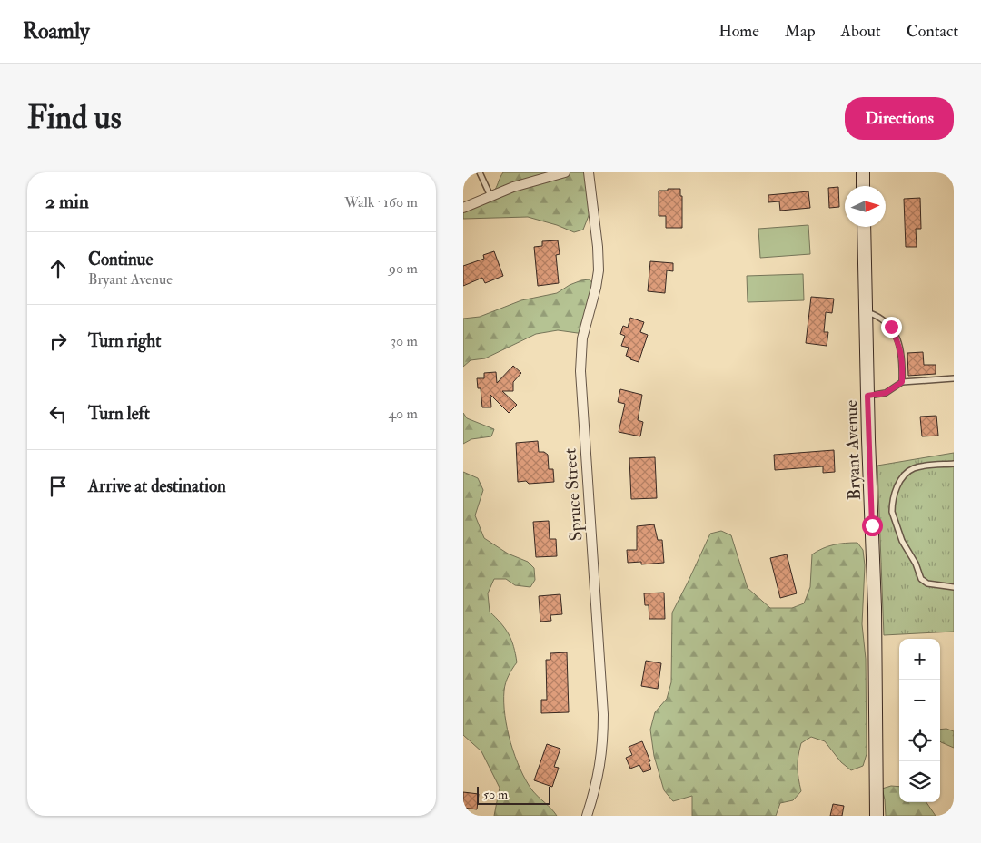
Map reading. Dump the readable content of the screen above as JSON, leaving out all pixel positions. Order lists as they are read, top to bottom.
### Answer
{
  "streets": {
    "main road": ["Bryant Avenue"],
    "street": ["Spruce Street"]
  },
  "scale_bar": "50 m",
  "north": "right",
  "page": {
    "header": "Roamly",
    "nav": [
      "Home",
      "Map",
      "About",
      "Contact"
    ],
    "buttons": "Directions",
    "title": "Find us",
    "heading": ["2 min", "Walk · 160 m"],
    "list": [
      ["Continue", "Bryant Avenue", "90 m"],
      ["Turn right", "30 m"],
      ["Turn left", "40 m"],
      "Arrive at destination"
    ],
    "map_buttons": ["+", "−"],
    "scale": "50 m"
  }
}
